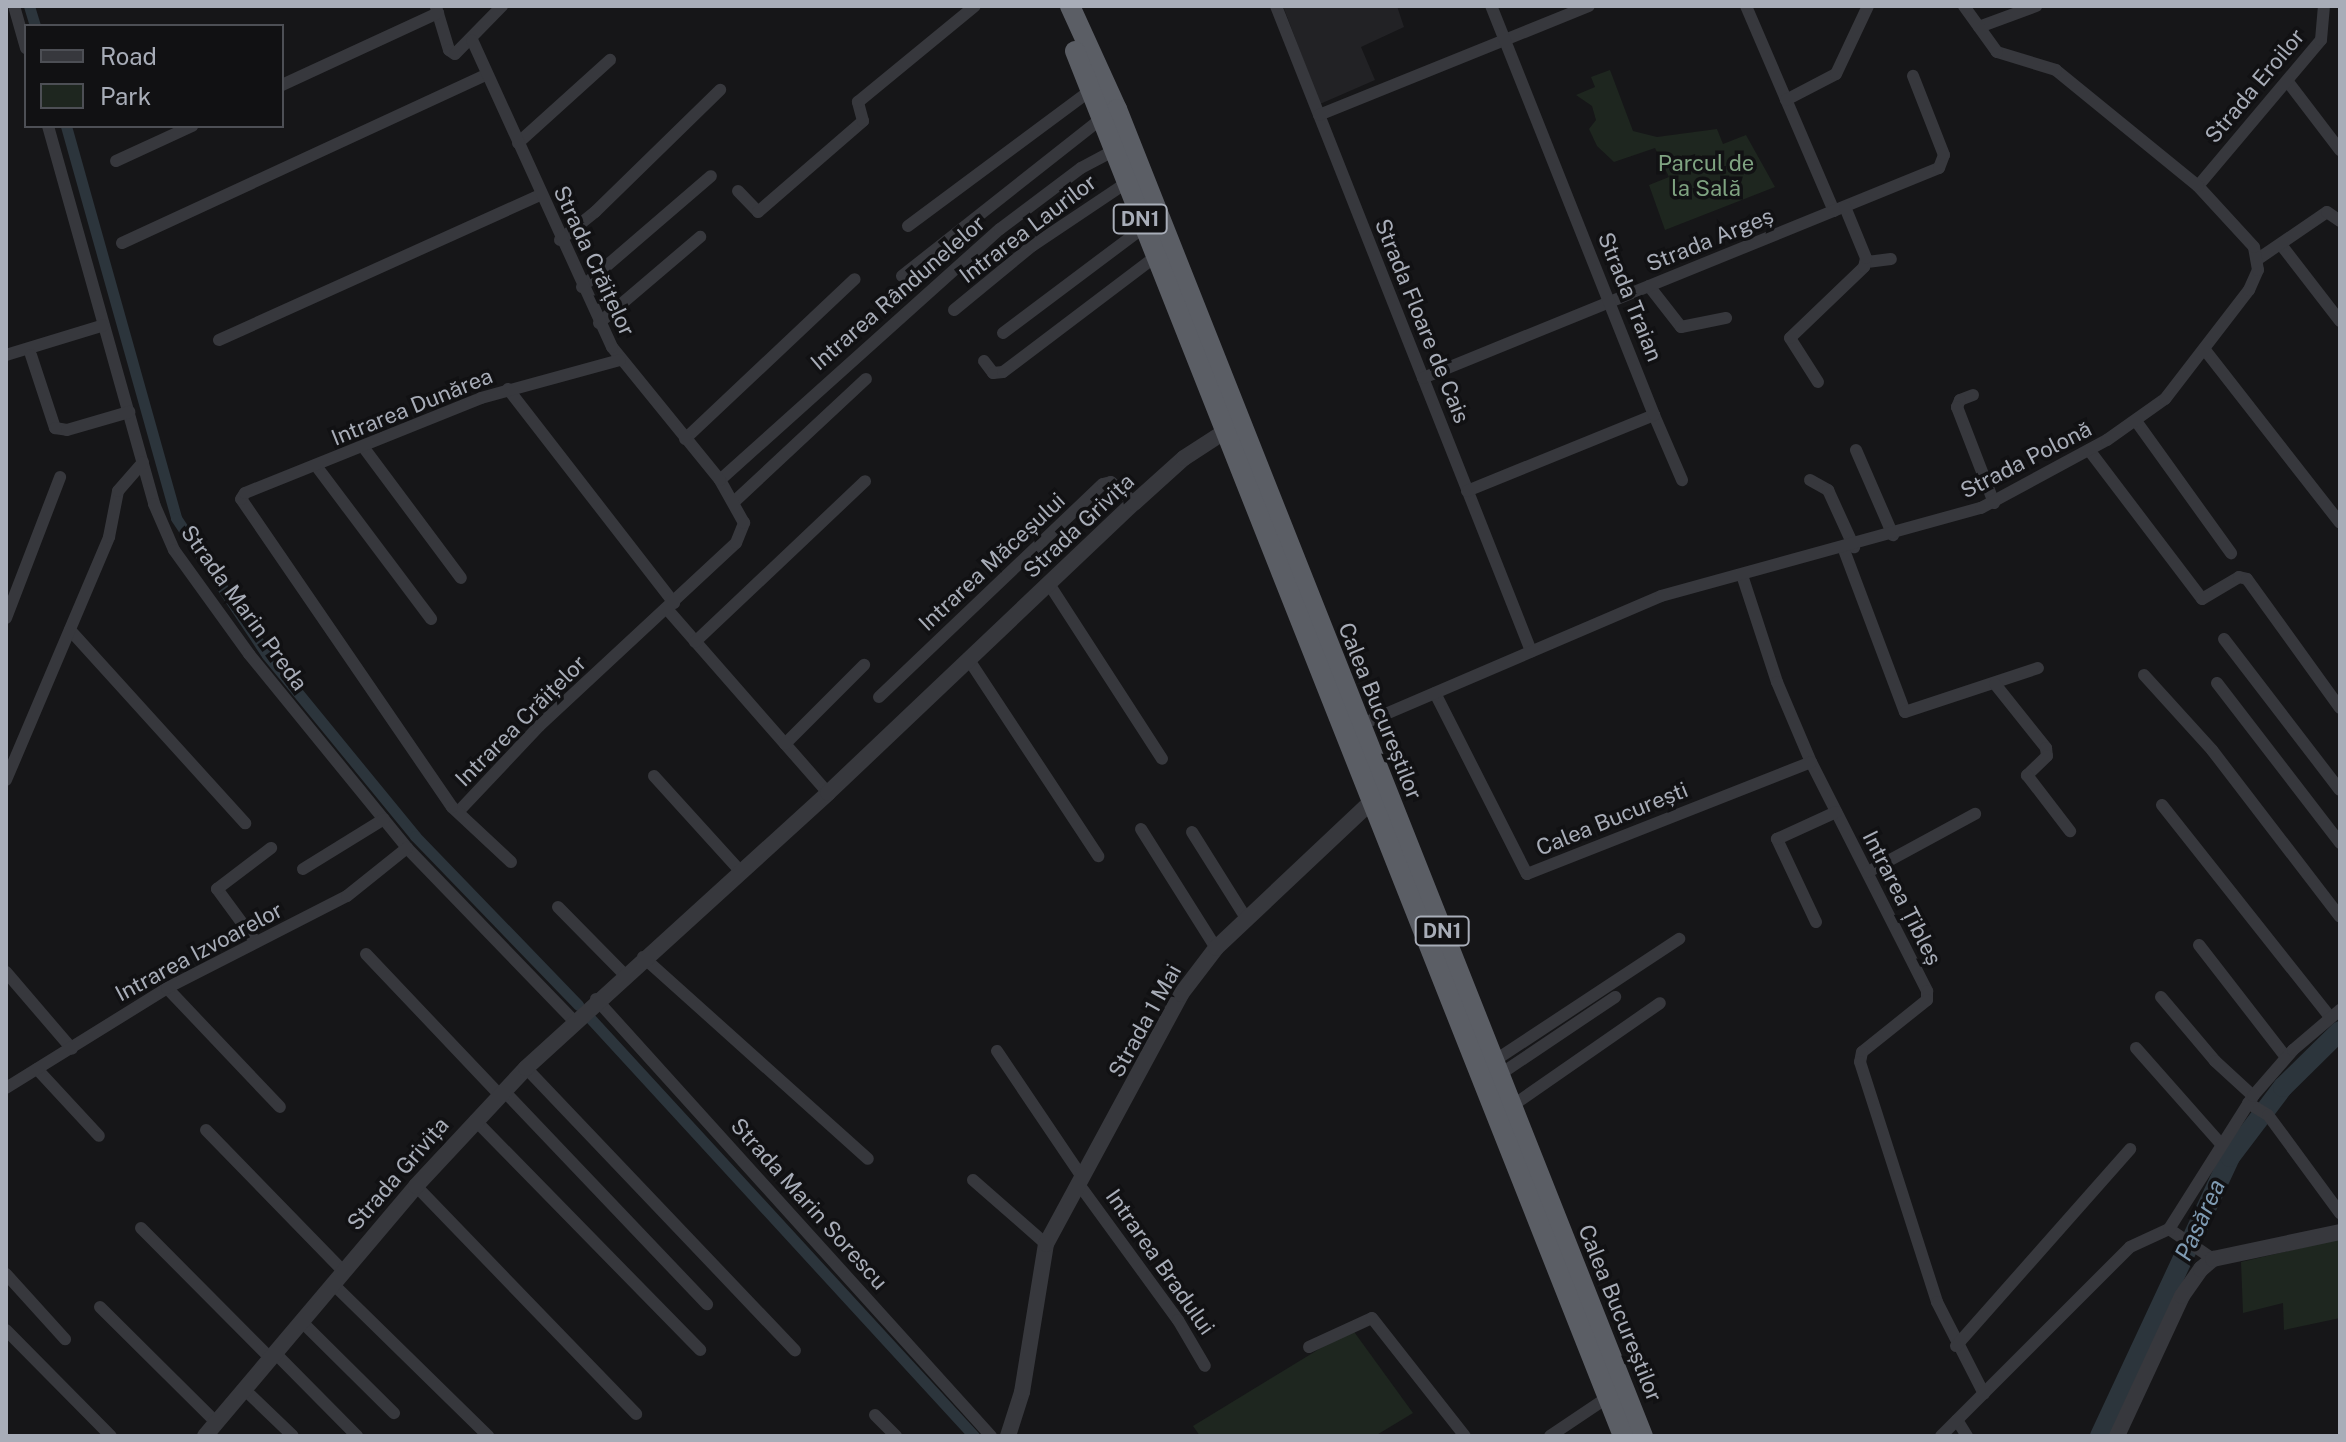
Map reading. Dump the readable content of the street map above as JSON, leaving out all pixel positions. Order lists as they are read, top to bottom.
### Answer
{
  "streets": {
    "highway": ["DN1", "Calea Bucureștilor"],
    "street": [
      "Strada Eroilor",
      "Intrarea Laurilor",
      "Strada Argeș",
      "Strada Crăițelor",
      "Intrarea Rândunelelor",
      "Strada Traian",
      "Strada Floare de Cais",
      "Intrarea Dunărea",
      "Strada Polonă",
      "Strada Grivița",
      "Intrarea Măceșului",
      "Strada Marin Preda",
      "Intrarea Crăițelor",
      "Calea București",
      "Intrarea Țibleș",
      "Intrarea Izvoarelor",
      "Strada 1 Mai",
      "Strada Marin Sorescu",
      "Intrarea Bradului"
    ]
  },
  "crossings": [
    ["Intrarea Laurilor", "Calea Bucureștilor"],
    ["Strada Argeș", "Strada Traian"],
    ["Strada Argeș", "Strada Floare de Cais"],
    ["Strada Crăițelor", "Intrarea Rândunelelor"],
    ["Strada Crăițelor", "Intrarea Dunărea"],
    ["Intrarea Rândunelelor", "Calea Bucureștilor"],
    ["Strada Floare de Cais", "Strada Polonă"],
    ["Intrarea Dunărea", "Intrarea Crăițelor"],
    ["Strada Polonă", "Calea Bucureștilor"],
    ["Strada Polonă", "Calea București"],
    ["Strada Polonă", "Intrarea Țibleș"],
    ["Strada Grivița", "Intrarea Măceșului"],
    ["Strada Grivița", "Strada Marin Preda"],
    ["Strada Grivița", "Calea Bucureștilor"],
    ["Strada Grivița", "Strada Marin Sorescu"],
    ["Strada Marin Preda", "Intrarea Izvoarelor"],
    ["Calea Bucureștilor", "Strada 1 Mai"],
    ["Calea București", "Intrarea Țibleș"],
    ["Strada 1 Mai", "Intrarea Bradului"]
  ],
  "water": ["Pasărea"],
  "parks": ["Parcul de la Sală"],
  "legend": ["Road", "Park"]
}
